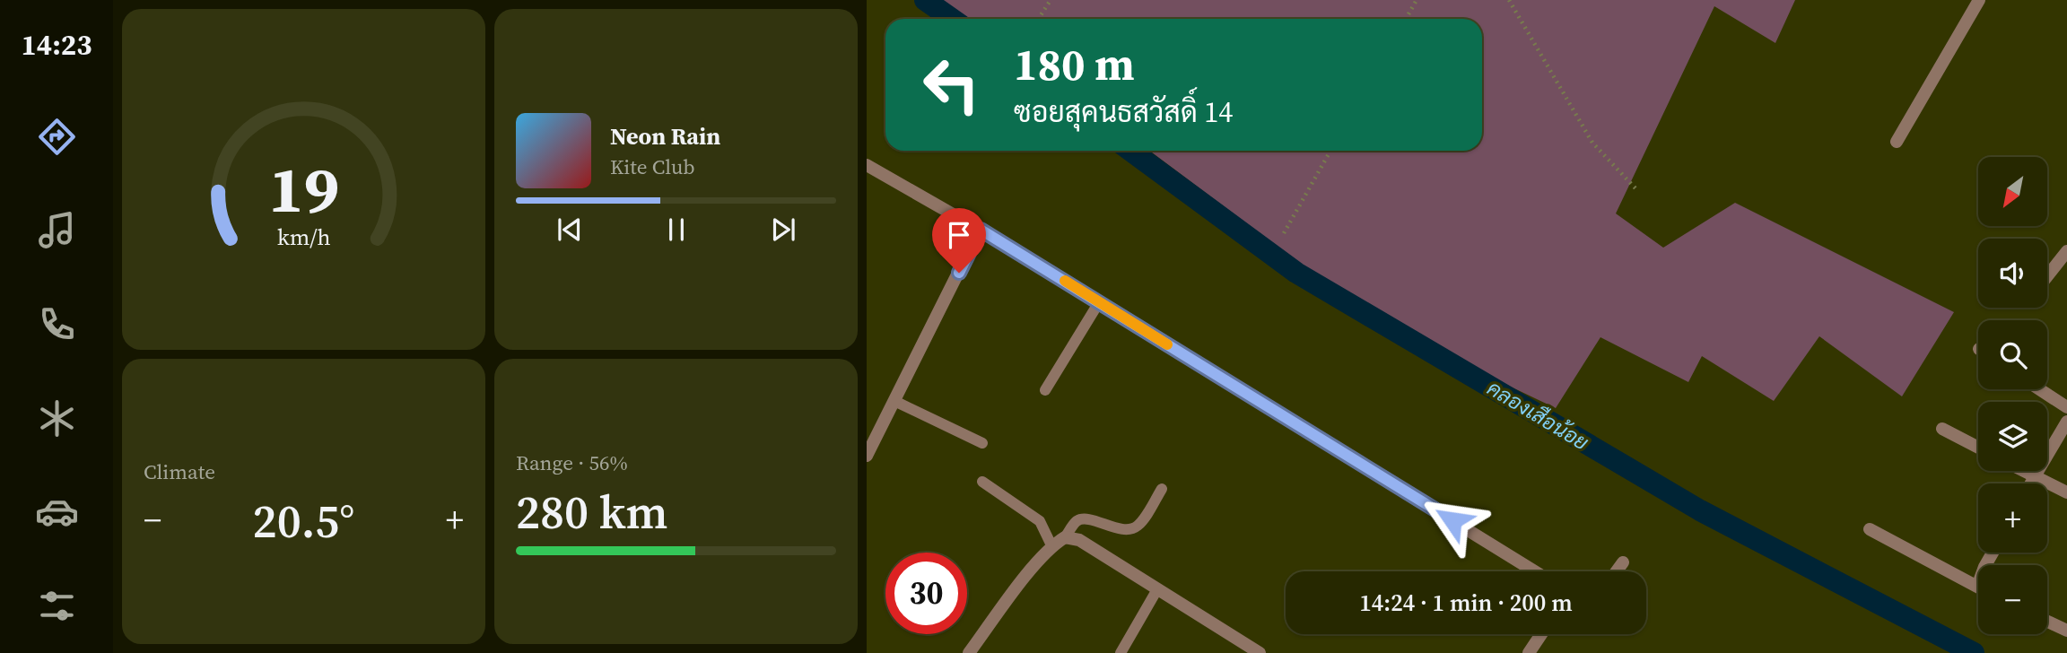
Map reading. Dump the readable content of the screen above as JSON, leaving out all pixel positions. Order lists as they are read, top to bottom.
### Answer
{
  "water": ["คลองเสือน้อย"],
  "north": "bottom left",
  "page": {
    "tabs": "14:23",
    "turn": ["180 m", "ซอยสุคนธสวัสดิ์ 14"],
    "song": ["Neon Rain", "Kite Club"],
    "map_buttons": ["+", "−"],
    "tile": [
      "Climate",
      ["Range · 56%", "280 km"]
    ],
    "heat": ["−", "20.5°", "+"],
    "limit": "30",
    "trip": "14:24 · 1 min · 200 m",
    "gauge": ["19", "km/h"]
  }
}
